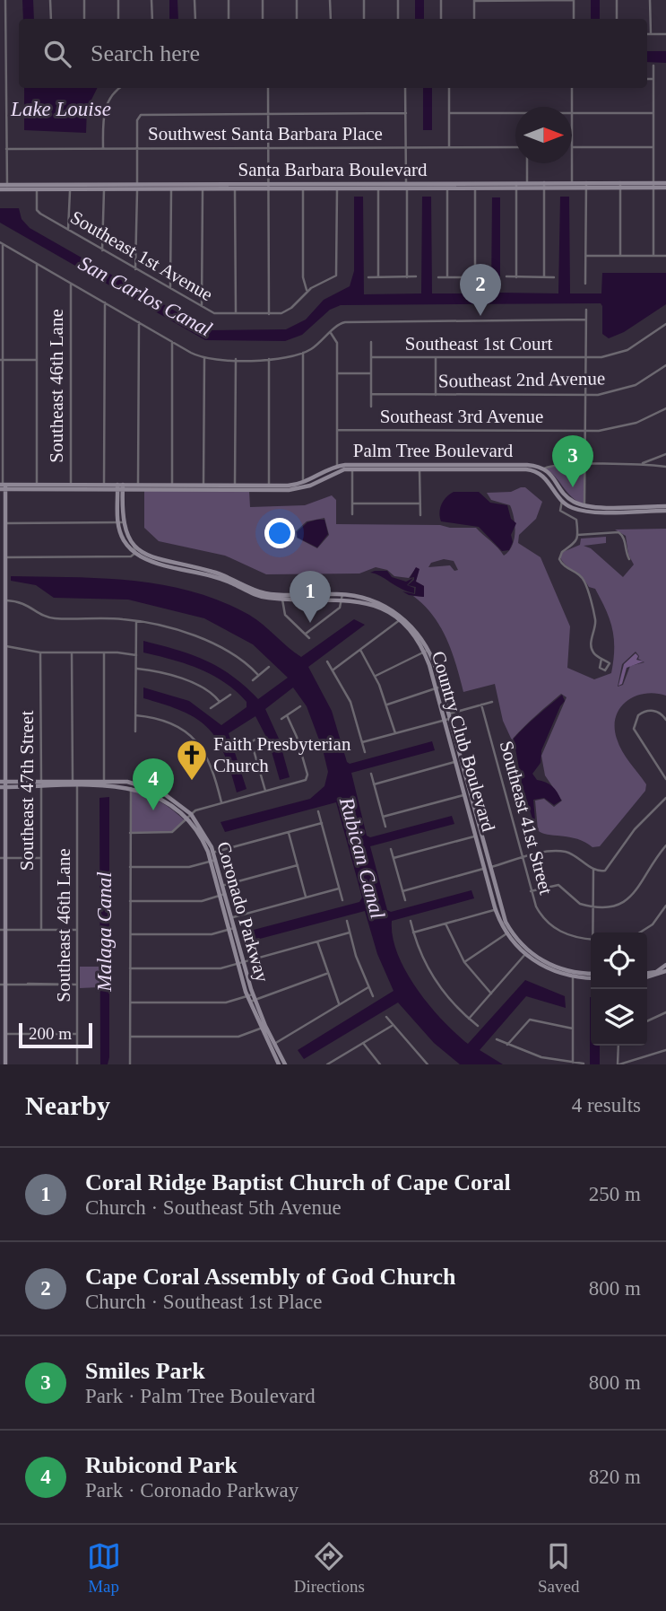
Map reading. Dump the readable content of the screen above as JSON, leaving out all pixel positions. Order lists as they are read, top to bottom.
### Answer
{
  "streets": {
    "street": [
      "Southwest Santa Barbara Place",
      "Santa Barbara Boulevard",
      "Southeast 1st Avenue",
      "Southeast 1st Court",
      "Southeast 2nd Avenue",
      "Southeast 46th Lane",
      "Southeast 3rd Avenue",
      "Palm Tree Boulevard",
      "Country Club Boulevard",
      "Southeast 47th Street",
      "Southeast 41st Street",
      "Coronado Parkway"
    ]
  },
  "crossings": [
    ["Santa Barbara Boulevard", "Southeast 1st Avenue"],
    ["Southeast 46th Lane", "Palm Tree Boulevard"],
    ["Southeast 46th Lane", "Coronado Parkway"],
    ["Southeast 47th Street", "Coronado Parkway"]
  ],
  "water": [
    "Lake Louise",
    "San Carlos Canal",
    "Rubican Canal",
    "Malaga Canal"
  ],
  "places": {
    "church": ["Faith Presbyterian Church"]
  },
  "scale_bar": "200 m",
  "north": "right",
  "page": {
    "search": "Search here",
    "pins": [
      "2",
      "3",
      "1",
      "4"
    ],
    "scale": "200 m",
    "heading": ["Nearby", "4 results"],
    "list": [
      {
        "mark": "1",
        "name": "Coral Ridge Baptist Church of Cape Coral",
        "note": "Church · Southeast 5th Avenue",
        "value": "250 m"
      },
      {
        "mark": "2",
        "name": "Cape Coral Assembly of God Church",
        "note": "Church · Southeast 1st Place",
        "value": "800 m"
      },
      {
        "mark": "3",
        "name": "Smiles Park",
        "note": "Park · Palm Tree Boulevard",
        "value": "800 m"
      },
      {
        "mark": "4",
        "name": "Rubicond Park",
        "note": "Park · Coronado Parkway",
        "value": "820 m"
      }
    ],
    "nav": ["Map", "Directions", "Saved"]
  }
}
